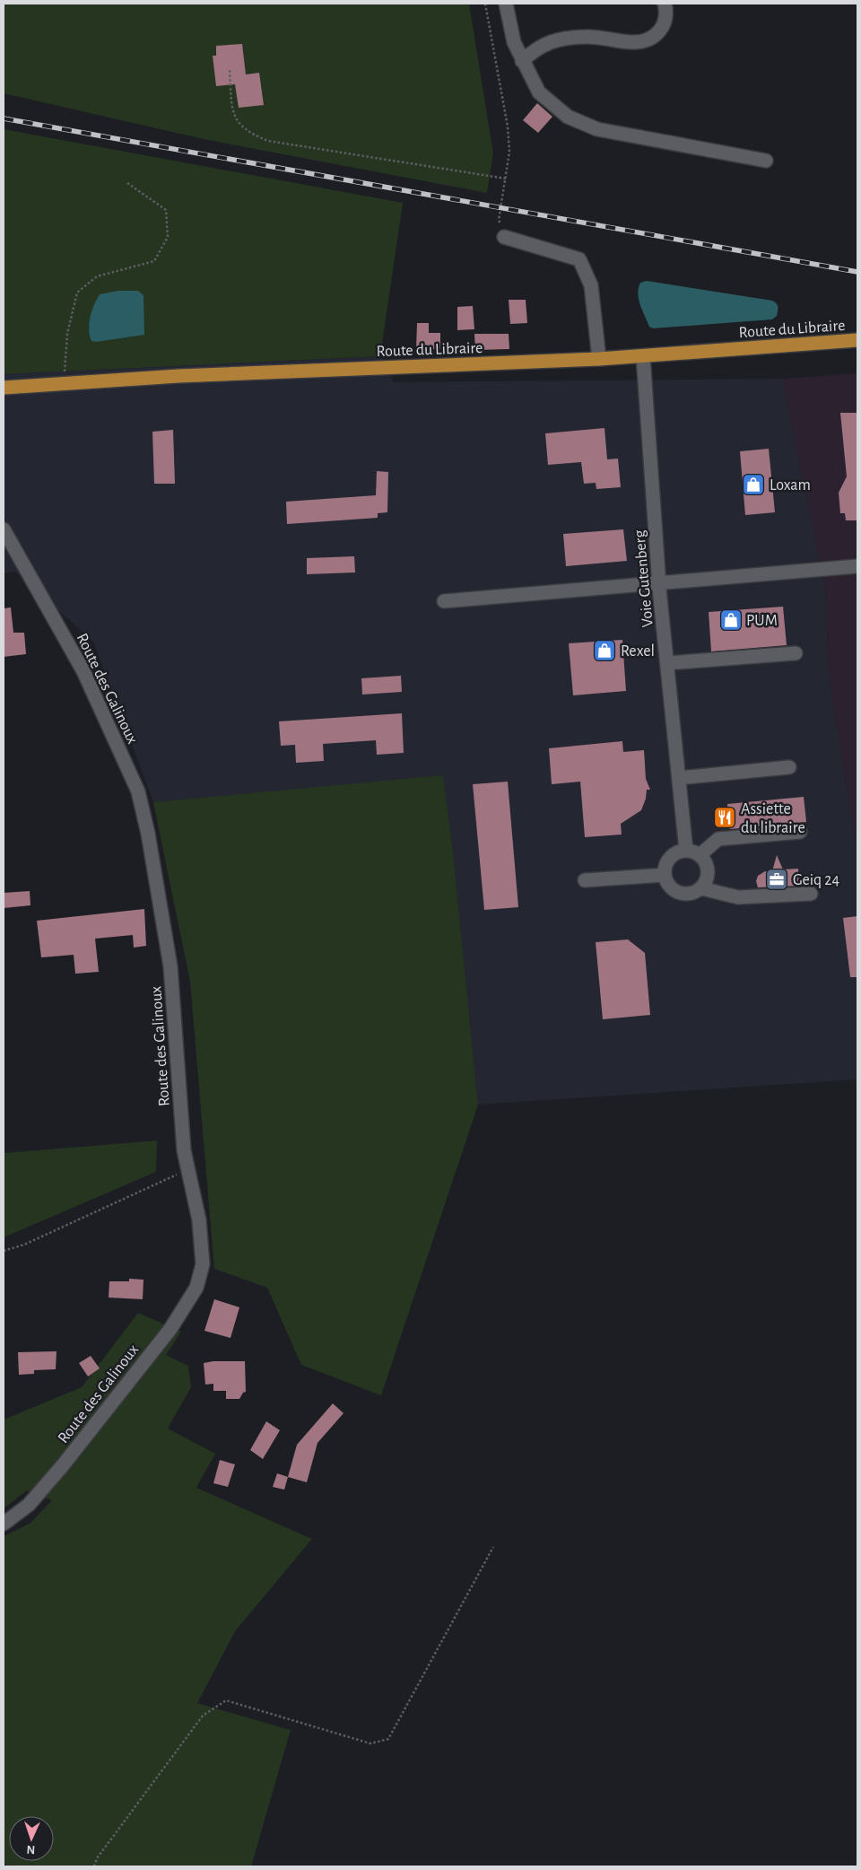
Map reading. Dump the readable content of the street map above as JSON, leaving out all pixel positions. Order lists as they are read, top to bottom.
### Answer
{
  "streets": {
    "main road": ["Route du Libraire"],
    "street": ["Voie Gutenberg", "Route des Galinoux"]
  },
  "crossings": [
    ["Route du Libraire", "Voie Gutenberg"]
  ],
  "places": {
    "shop": ["Loxam", "PUM", "Rexel"],
    "restaurant": ["Assiette du libraire"],
    "office": ["Geiq 24"]
  },
  "north": "bottom"
}
